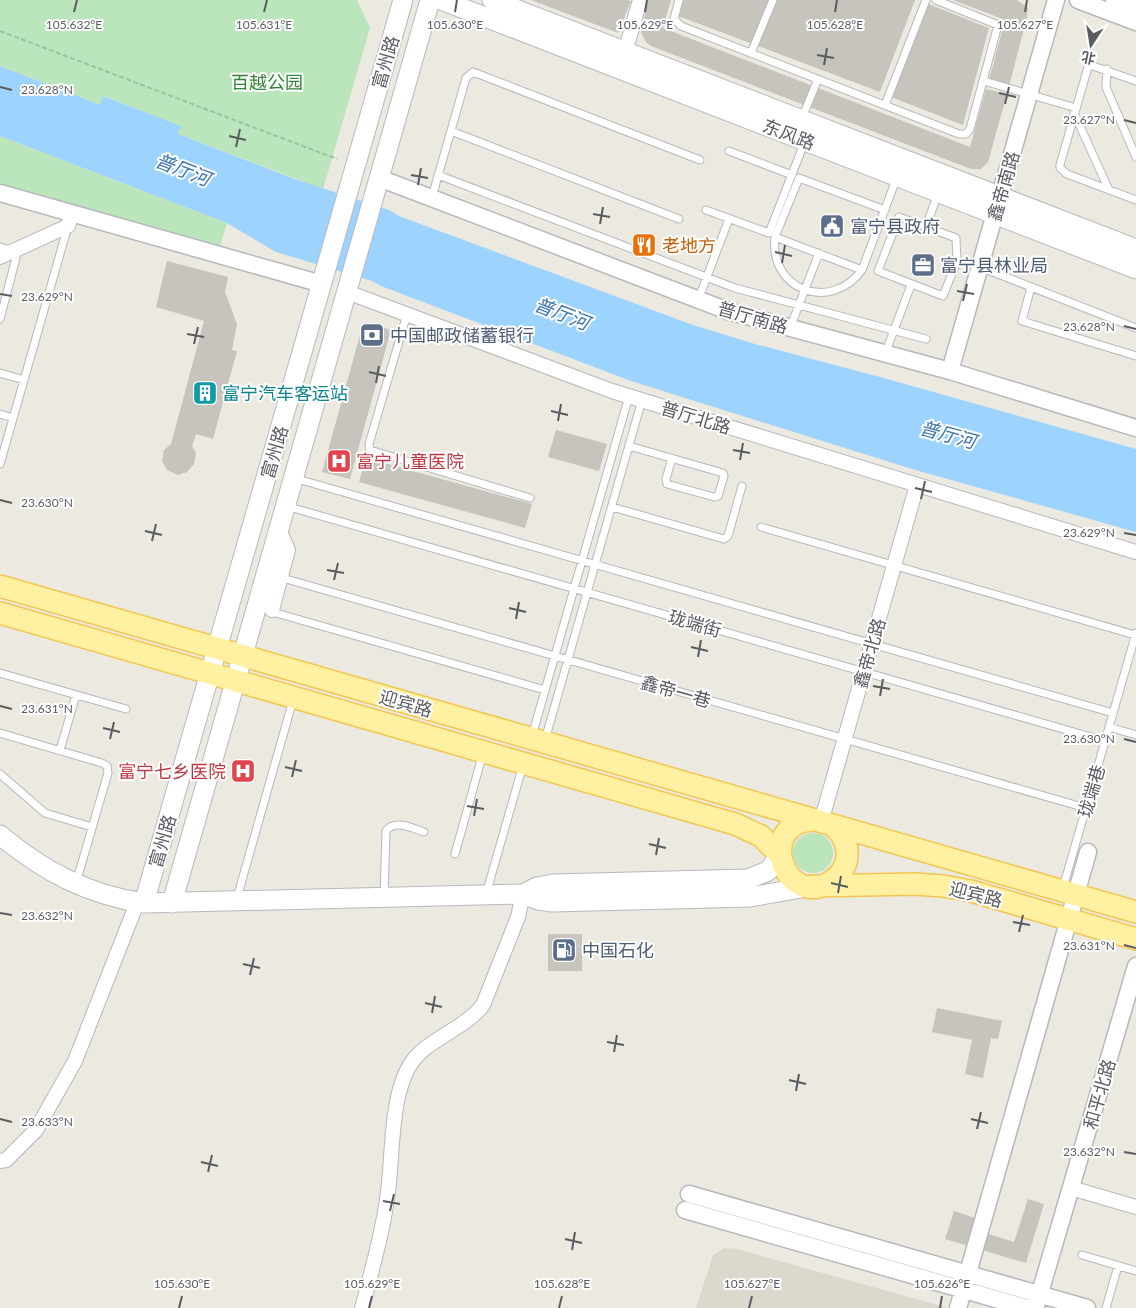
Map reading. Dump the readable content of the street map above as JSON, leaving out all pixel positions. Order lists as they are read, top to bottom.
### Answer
{
  "streets": {
    "main road": ["富州路", "东风路", "迎宾路"],
    "street": [
      "鑫帝南路",
      "普厅南路",
      "普厅北路",
      "鑫帝北路",
      "和平北路"
    ],
    "lane": ["珑端街", "鑫帝一巷", "珑端巷"]
  },
  "crossings": [
    ["富州路", "普厅南路"],
    ["富州路", "普厅北路"],
    ["富州路", "珑端街"],
    ["富州路", "鑫帝一巷"],
    ["富州路", "迎宾路"],
    ["东风路", "鑫帝南路"],
    ["鑫帝南路", "普厅南路"],
    ["普厅北路", "鑫帝北路"],
    ["珑端街", "鑫帝北路"],
    ["珑端街", "珑端巷"],
    ["鑫帝北路", "鑫帝一巷"],
    ["鑫帝北路", "迎宾路"],
    ["鑫帝一巷", "珑端巷"],
    ["迎宾路", "珑端巷"]
  ],
  "water": ["普厅河"],
  "parks": ["百越公园"],
  "places": {
    "public building": ["富宁县政府"],
    "restaurant": ["老地方"],
    "office": ["富宁县林业局"],
    "bank": ["中国邮政储蓄银行"],
    "building": ["富宁汽车客运站"],
    "hospital": ["富宁儿童医院", "富宁七乡医院"],
    "fuel station": ["中国石化"]
  },
  "north": "bottom",
  "coordinates": [
    "105.632°E",
    "105.631°E",
    "105.630°E",
    "105.629°E",
    "105.628°E",
    "105.627°E",
    "23.628°N",
    "23.627°N",
    "23.629°N",
    "23.630°N",
    "23.631°N",
    "23.632°N",
    "23.633°N",
    "105.626°E"
  ]
}
